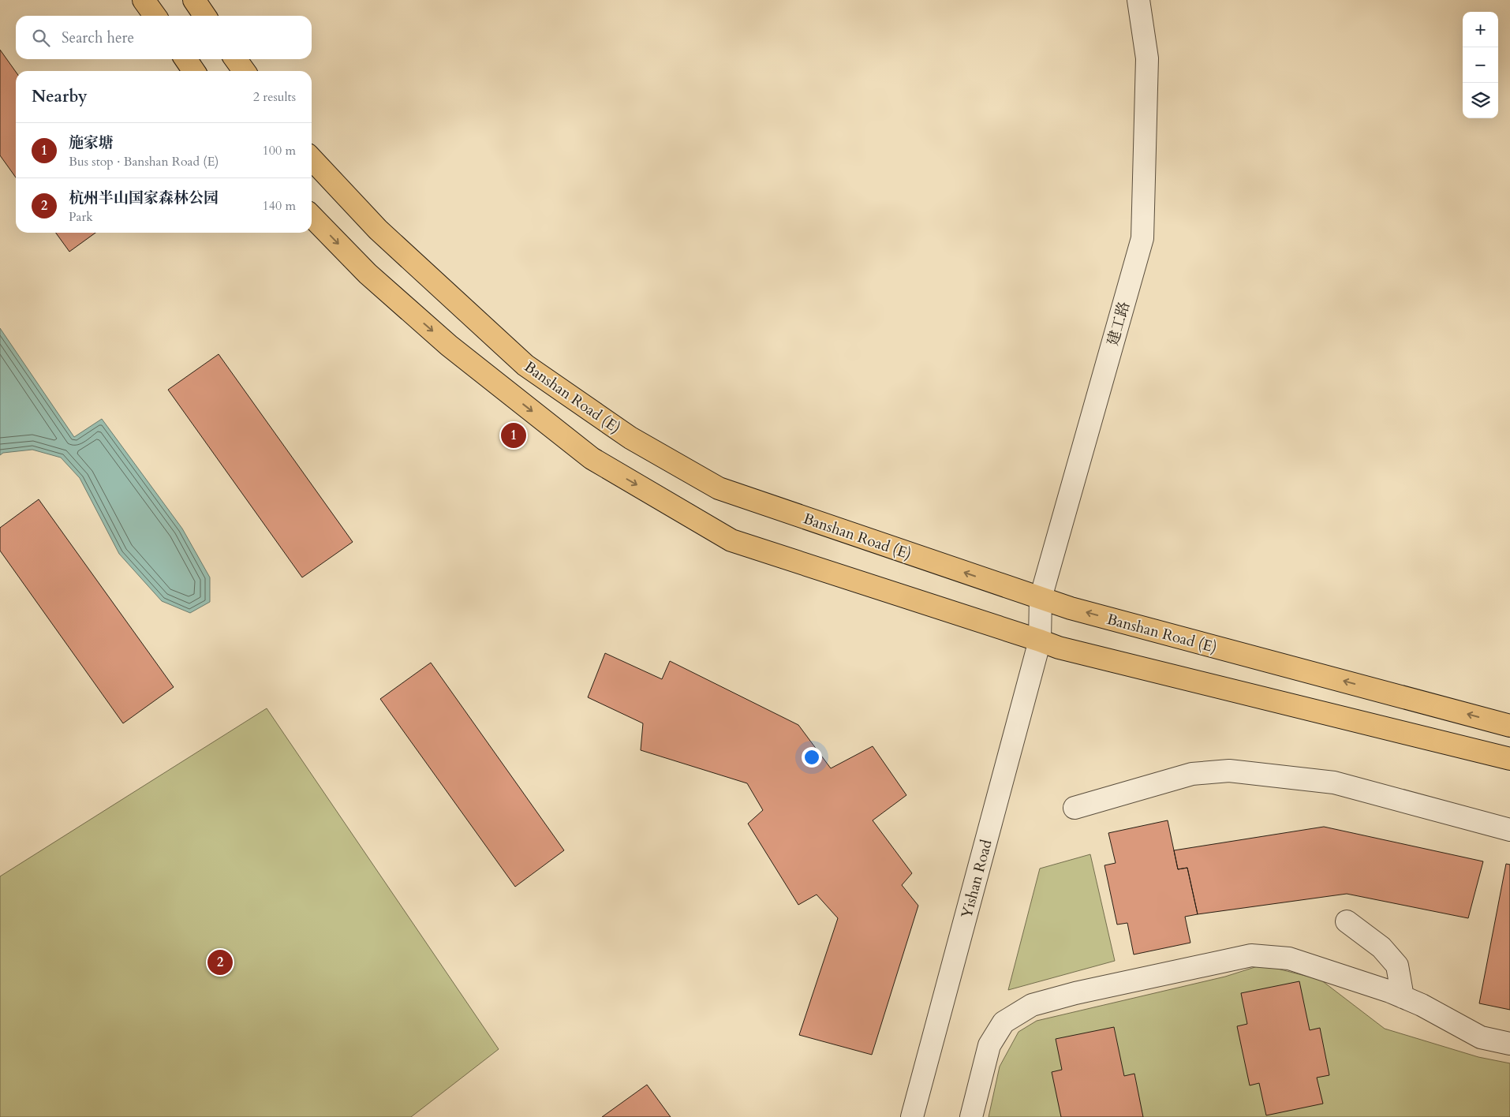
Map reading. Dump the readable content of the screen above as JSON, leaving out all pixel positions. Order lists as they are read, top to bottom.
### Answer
{
  "streets": {
    "main road": ["Banshan Road (E)"],
    "street": ["建工路", "Yishan Road"]
  },
  "crossings": [
    ["建工路", "Banshan Road (E)"],
    ["建工路", "Yishan Road"]
  ],
  "page": {
    "map_buttons": ["+", "−"],
    "search": "Search here",
    "heading": ["Nearby", "2 results"],
    "list": [
      {
        "mark": "1",
        "name": "施家塘",
        "note": "Bus stop · Banshan Road (E)",
        "value": "100 m"
      },
      {
        "mark": "2",
        "name": "杭州半山国家森林公园",
        "note": "Park",
        "value": "140 m"
      }
    ],
    "pins": ["1", "2"]
  }
}
